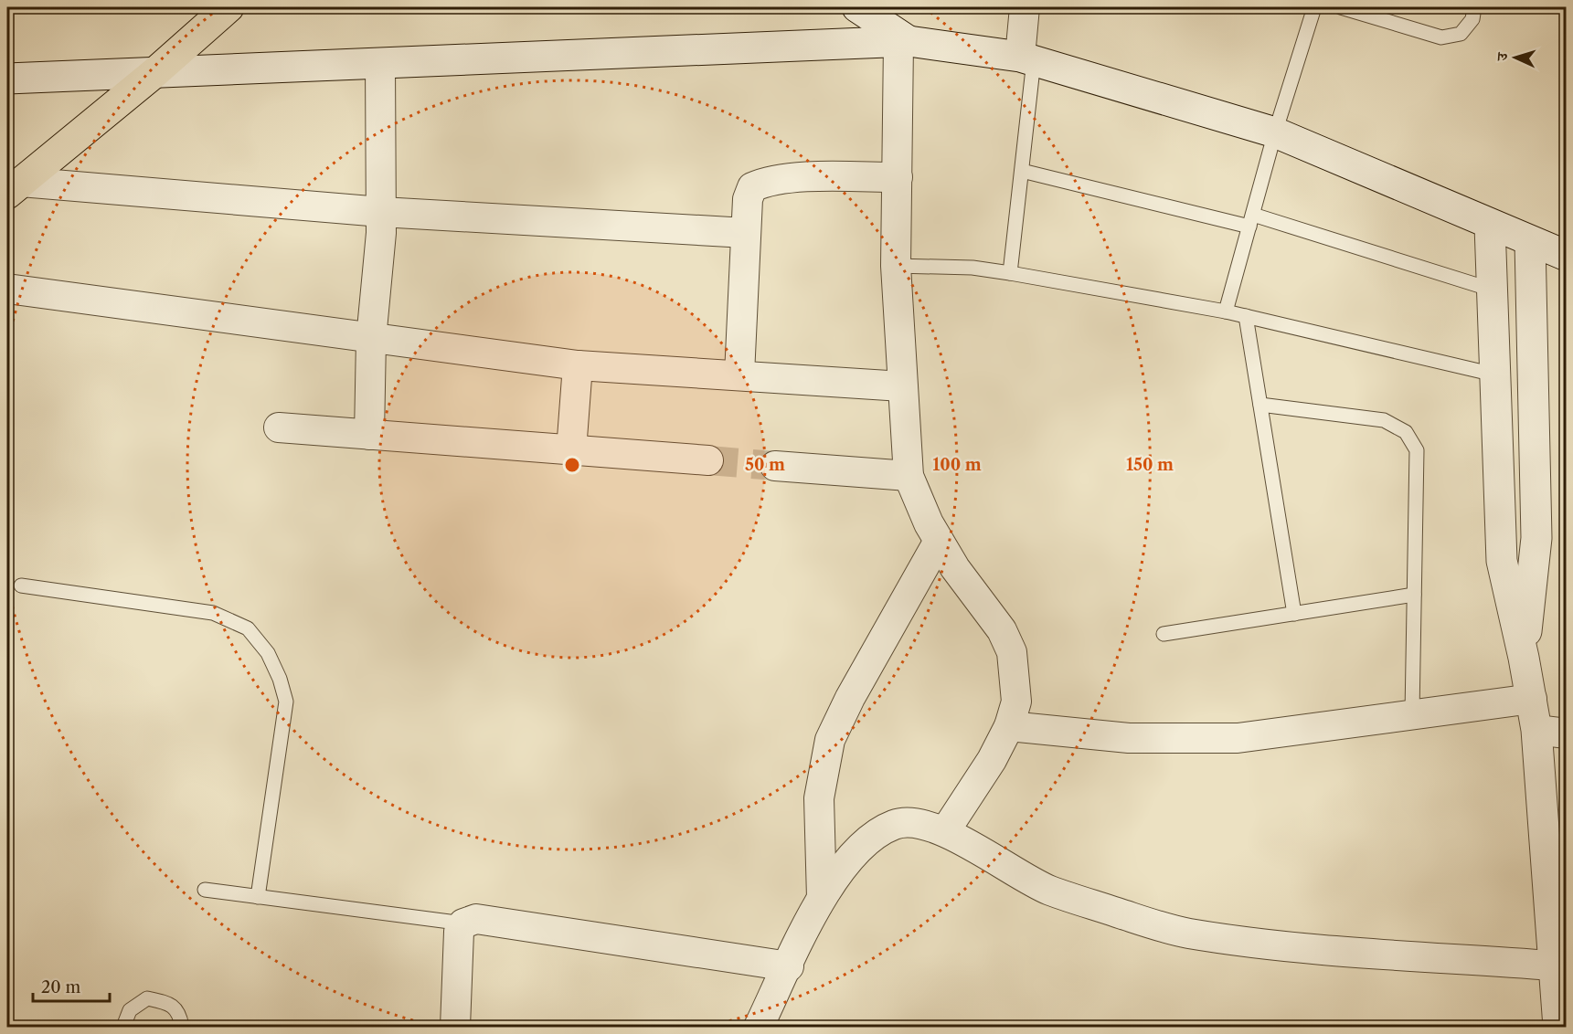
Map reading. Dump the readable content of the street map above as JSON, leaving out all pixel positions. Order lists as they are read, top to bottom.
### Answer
{
  "scale_bar": "20 m",
  "north": "left",
  "rings": ["50 m", "100 m", "150 m"]
}
